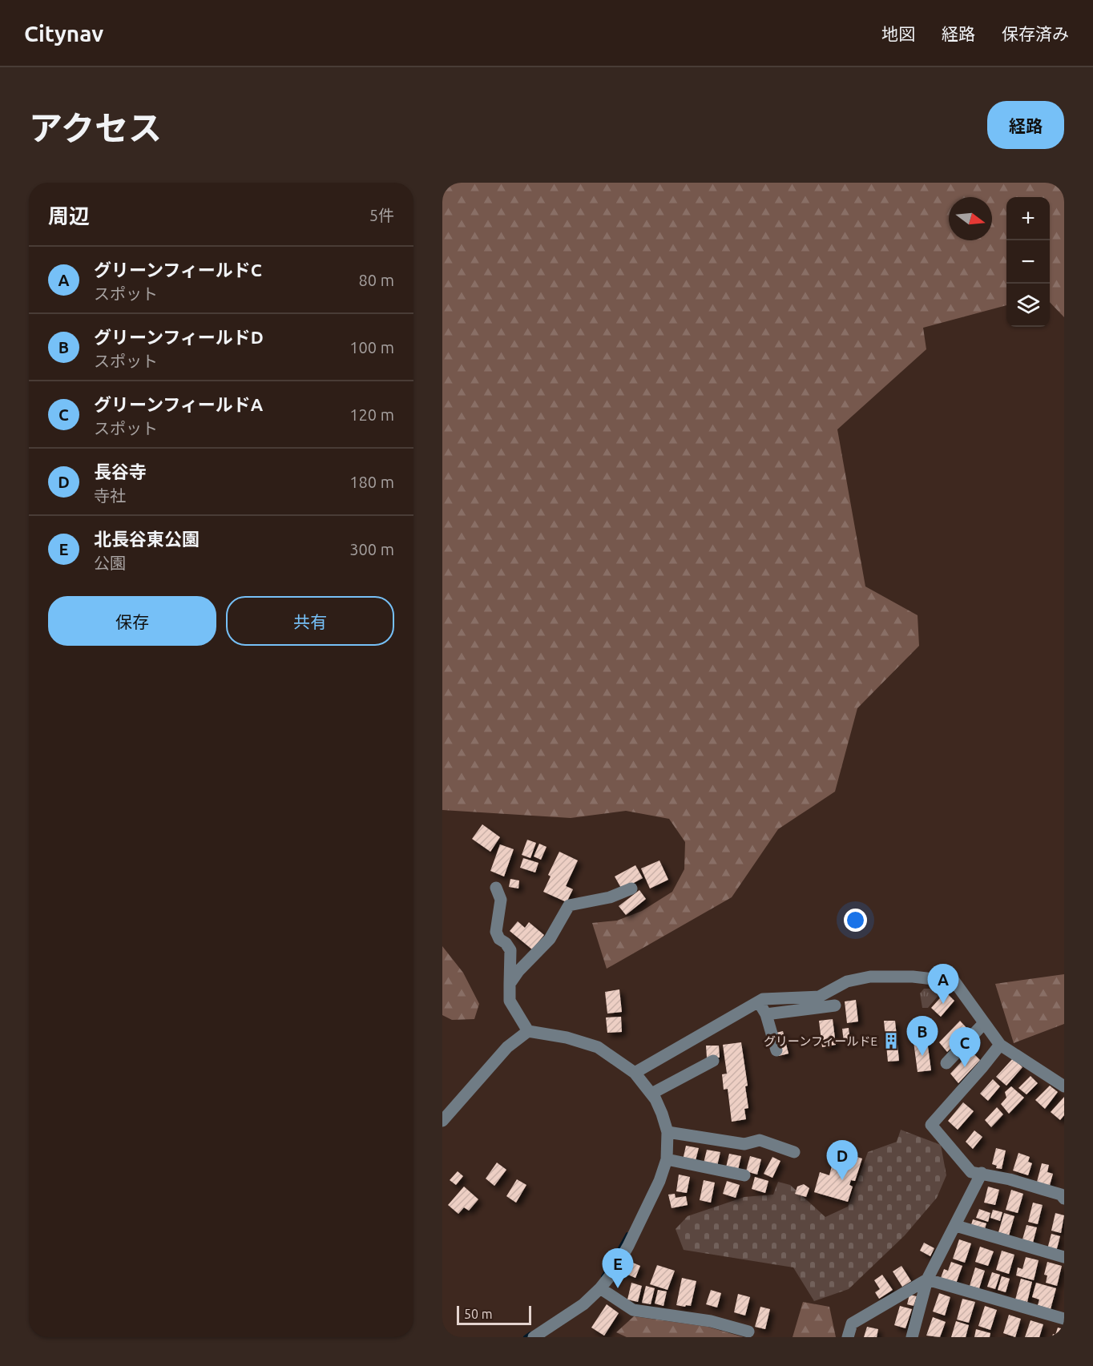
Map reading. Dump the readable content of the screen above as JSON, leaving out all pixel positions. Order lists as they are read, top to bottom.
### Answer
{
  "places": {
    "building": ["グリーンフィールドE"]
  },
  "scale_bar": "50 m",
  "north": "right",
  "page": {
    "header": "Citynav",
    "nav": ["地図", "経路", "保存済み"],
    "title": "アクセス",
    "buttons": [
      "経路",
      ["保存", "共有"]
    ],
    "heading": ["周辺", "5件"],
    "map_buttons": ["+", "−"],
    "list": [
      {
        "mark": "A",
        "name": "グリーンフィールドC",
        "note": "スポット",
        "value": "80 m"
      },
      {
        "mark": "B",
        "name": "グリーンフィールドD",
        "note": "スポット",
        "value": "100 m"
      },
      {
        "mark": "C",
        "name": "グリーンフィールドA",
        "note": "スポット",
        "value": "120 m"
      },
      {
        "mark": "D",
        "name": "長谷寺",
        "note": "寺社",
        "value": "180 m"
      },
      {
        "mark": "E",
        "name": "北長谷東公園",
        "note": "公園",
        "value": "300 m"
      }
    ],
    "pins": [
      "A",
      "B",
      "C",
      "D",
      "E"
    ],
    "scale": "50 m"
  }
}
